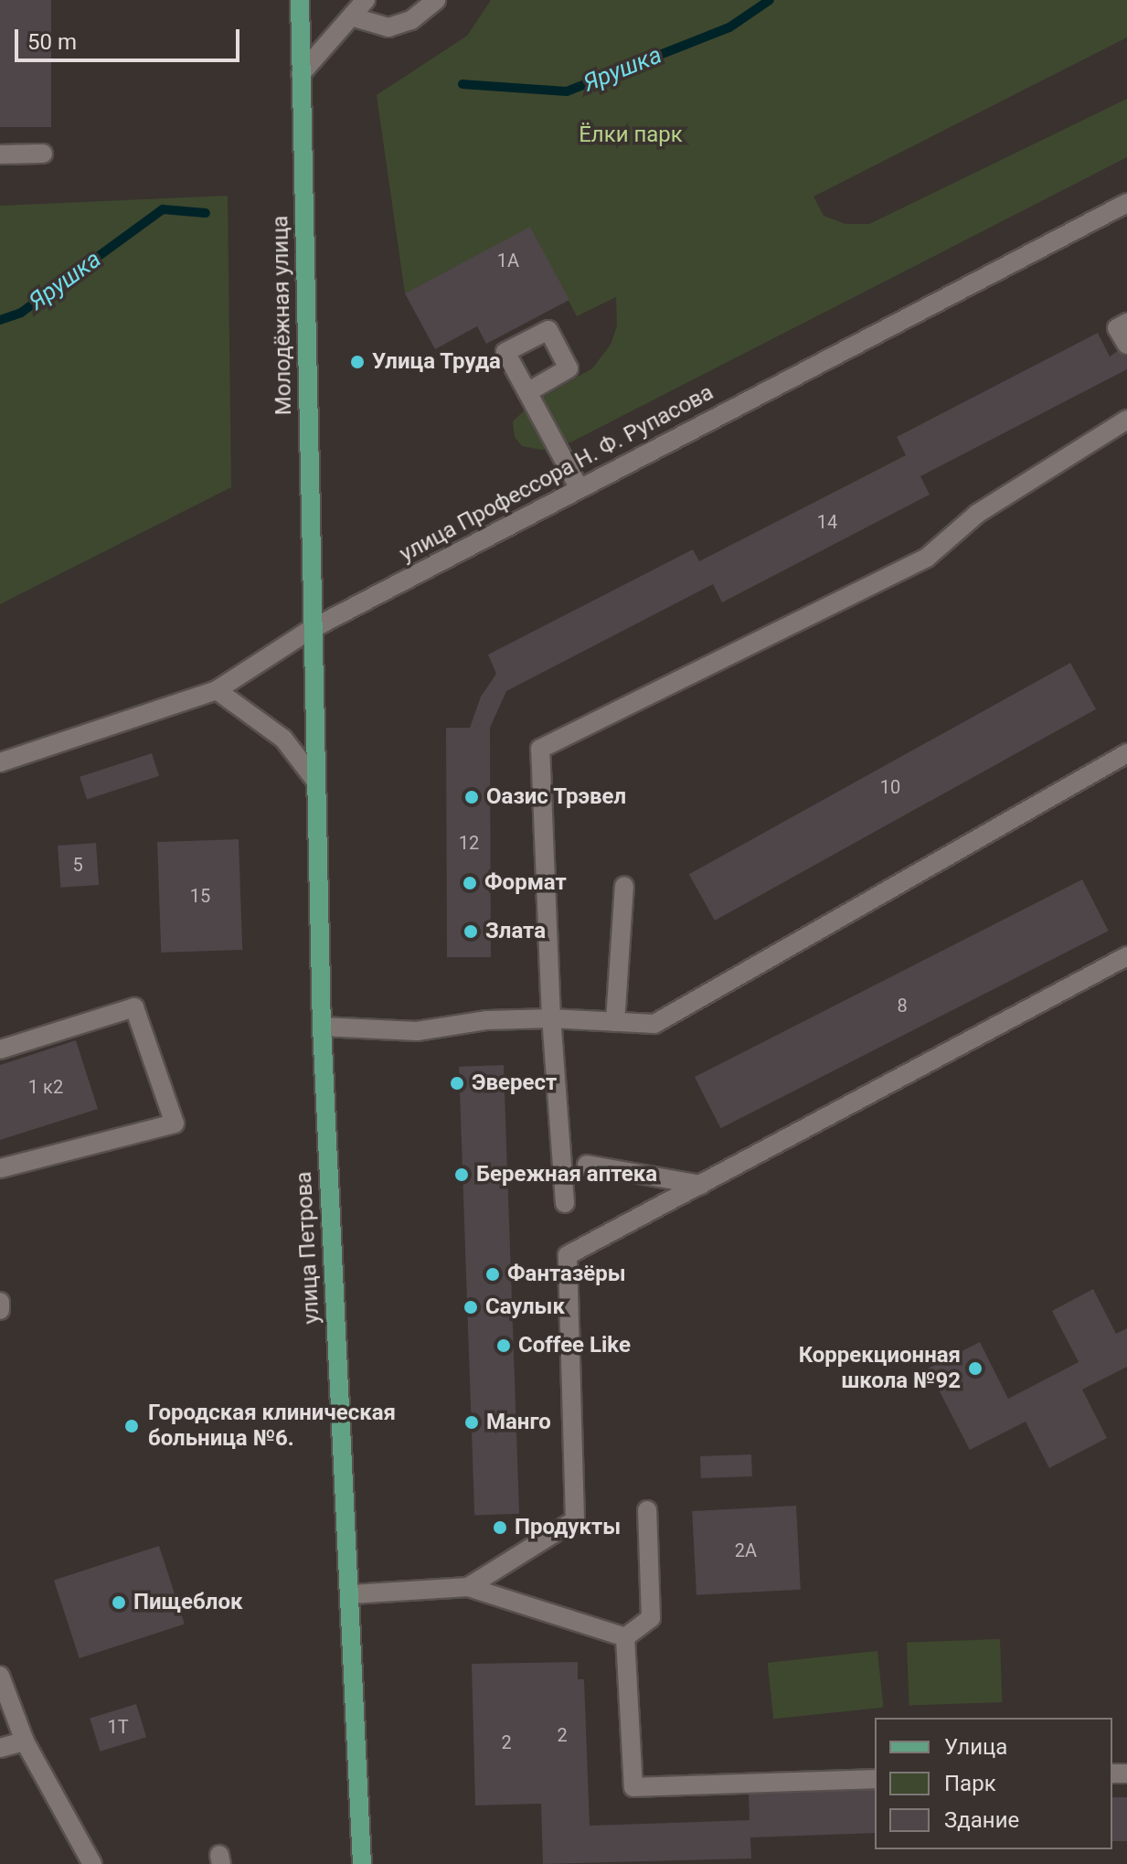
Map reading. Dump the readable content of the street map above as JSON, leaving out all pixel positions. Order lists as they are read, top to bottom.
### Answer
{
  "streets": {
    "main road": ["Молодёжная улица", "улица Петрова"],
    "street": ["улица Профессора Н. Ф. Рупасова"]
  },
  "crossings": [
    ["Молодёжная улица", "улица Профессора Н. Ф. Рупасова"],
    ["Молодёжная улица", "улица Петрова"],
    ["улица Профессора Н. Ф. Рупасова", "улица Петрова"]
  ],
  "water": ["Ярушка"],
  "parks": ["Ёлки парк"],
  "places": [
    "Улица Труда",
    "Оазис Трэвел",
    "Формат",
    "Злата",
    "Эверест",
    "Бережная аптека",
    "Фантазёры",
    "Саулык",
    "Coffee Like",
    "Коррекционная школа №92",
    "Манго",
    "Городская клиническая больница №6.",
    "Продукты",
    "Пищеблок"
  ],
  "house_numbers": [
    "1А",
    "14",
    "10",
    "12",
    "5",
    "15",
    "8",
    "1 к2",
    "2А",
    "1Т",
    "2",
    "2"
  ],
  "legend": ["Улица", "Парк", "Здание"],
  "scale_bar": "50 m"
}
